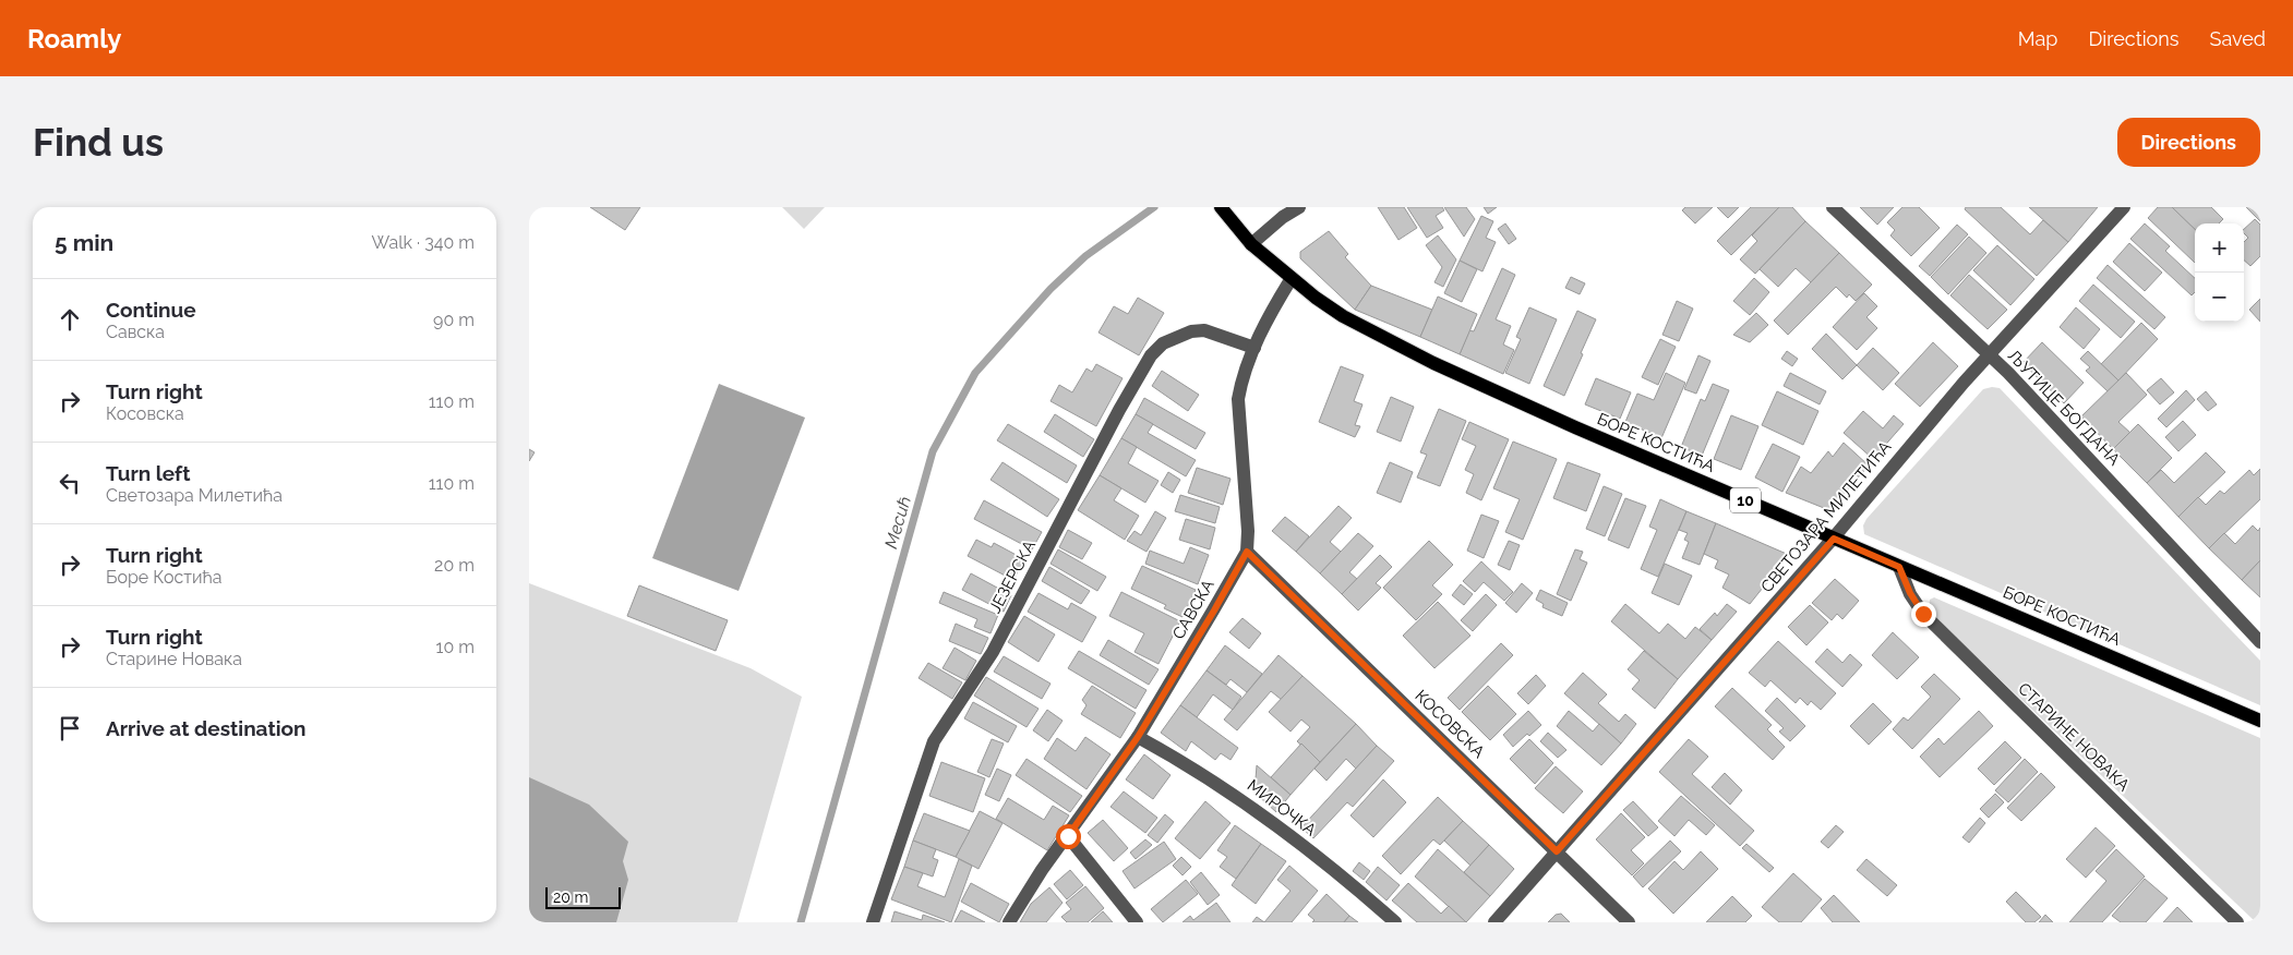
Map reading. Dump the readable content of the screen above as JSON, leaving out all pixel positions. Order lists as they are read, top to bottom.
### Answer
{
  "streets": {
    "main road": ["БОРЕ КОСТИЋА", "10"],
    "street": [
      "ЉУТИЦЕ БОГДАНА",
      "СВЕТОЗАРА МИЛЕТИЋА",
      "ЈЕЗЕРСКА",
      "САВСКА",
      "КОСОВСКА",
      "СТАРИНЕ НОВАКА",
      "МИРОЧКА"
    ]
  },
  "crossings": [
    ["ЉУТИЦЕ БОГДАНА", "СВЕТОЗАРА МИЛЕТИЋА"],
    ["БОРЕ КОСТИЋА", "СВЕТОЗАРА МИЛЕТИЋА"],
    ["БОРЕ КОСТИЋА", "САВСКА"],
    ["БОРЕ КОСТИЋА", "СТАРИНЕ НОВАКА"],
    ["СВЕТОЗАРА МИЛЕТИЋА", "КОСОВСКА"],
    ["ЈЕЗЕРСКА", "САВСКА"],
    ["САВСКА", "КОСОВСКА"],
    ["САВСКА", "МИРОЧКА"]
  ],
  "water": ["Месић"],
  "scale_bar": "20 m",
  "page": {
    "header": "Roamly",
    "nav": ["Map", "Directions", "Saved"],
    "buttons": "Directions",
    "title": "Find us",
    "heading": ["5 min", "Walk · 340 m"],
    "map_buttons": ["+", "−"],
    "list": [
      ["Continue", "Савска", "90 m"],
      ["Turn right", "Косовска", "110 m"],
      ["Turn left", "Светозара Милетића", "110 m"],
      ["Turn right", "Боре Костића", "20 m"],
      ["Turn right", "Старине Новака", "10 m"],
      "Arrive at destination"
    ],
    "scale": "20 m"
  }
}
